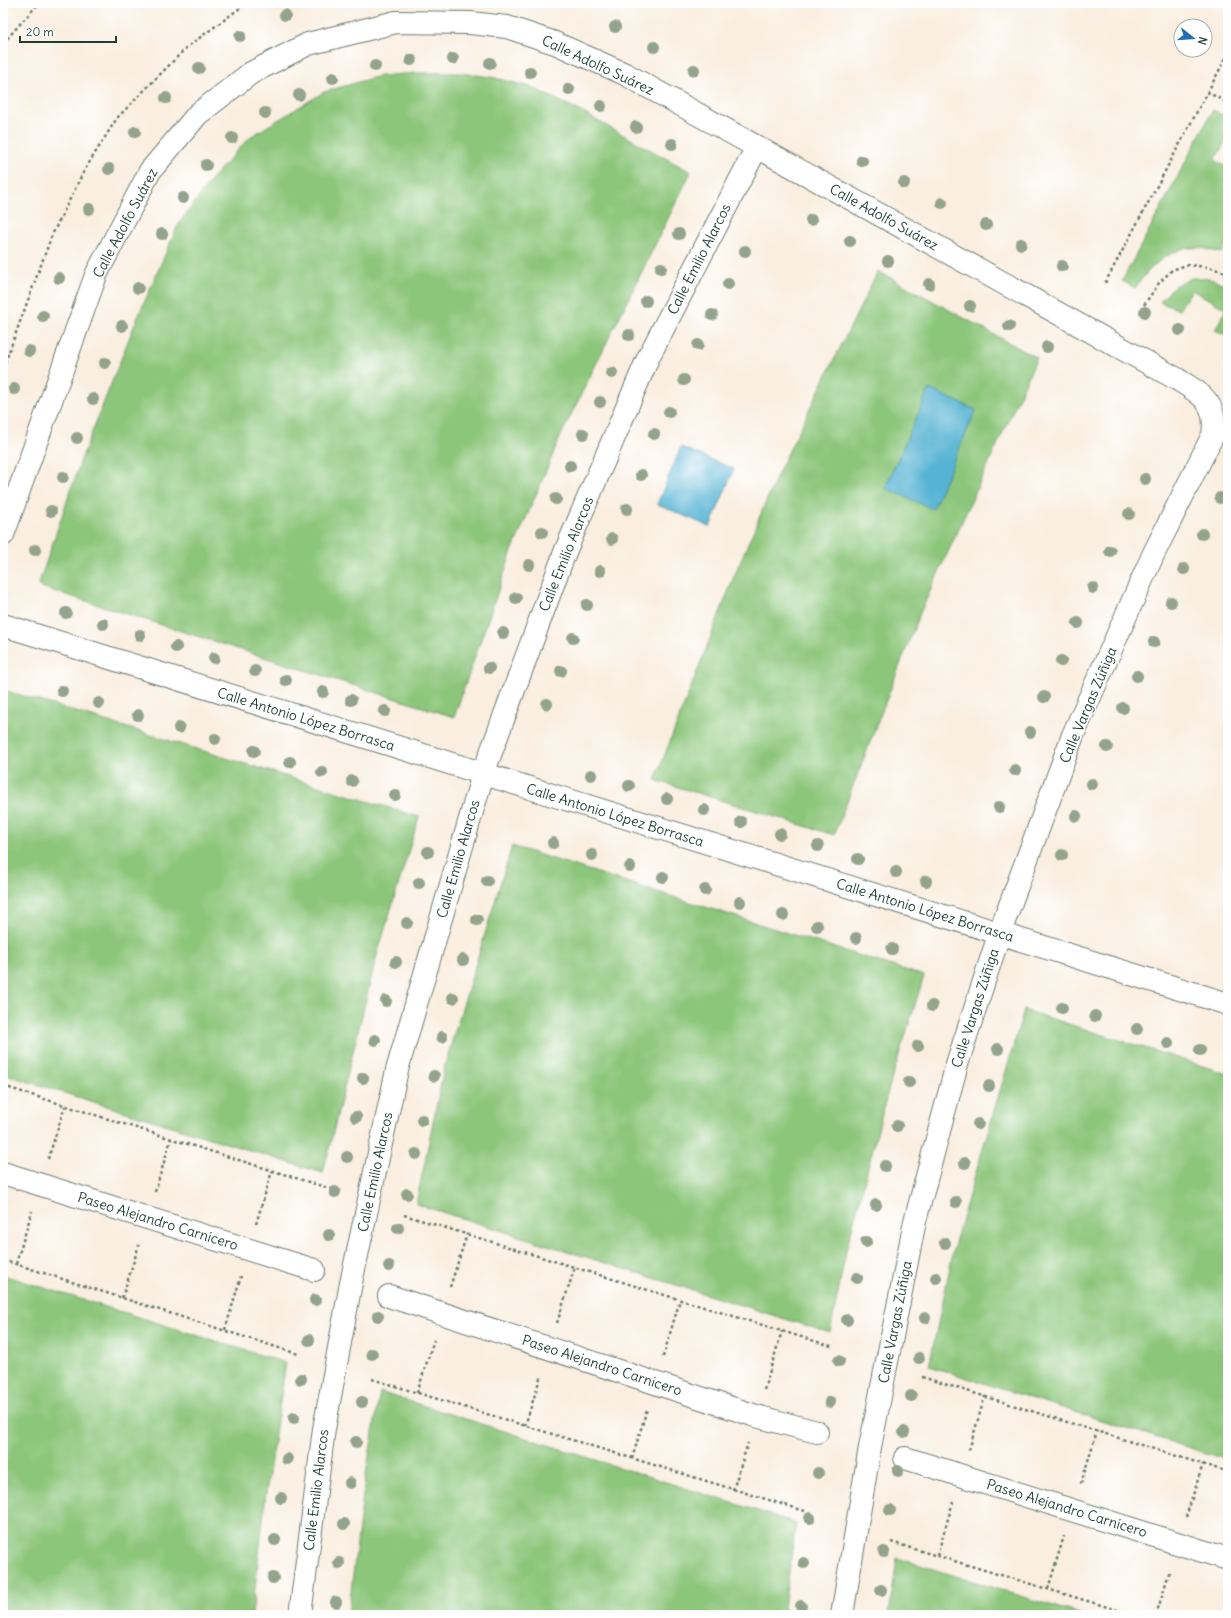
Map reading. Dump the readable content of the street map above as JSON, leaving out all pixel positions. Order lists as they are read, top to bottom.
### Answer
{
  "streets": {
    "street": [
      "Calle Adolfo Suárez",
      "Calle Emilio Alarcos",
      "Calle Vargas Zúñiga",
      "Calle Antonio López Borrasca",
      "Paseo Alejandro Carnicero"
    ]
  },
  "crossings": [
    ["Calle Adolfo Suárez", "Calle Emilio Alarcos"],
    ["Calle Adolfo Suárez", "Calle Vargas Zúñiga"],
    ["Calle Emilio Alarcos", "Calle Antonio López Borrasca"],
    ["Calle Vargas Zúñiga", "Calle Antonio López Borrasca"]
  ],
  "scale_bar": "20 m",
  "north": "right"
}
